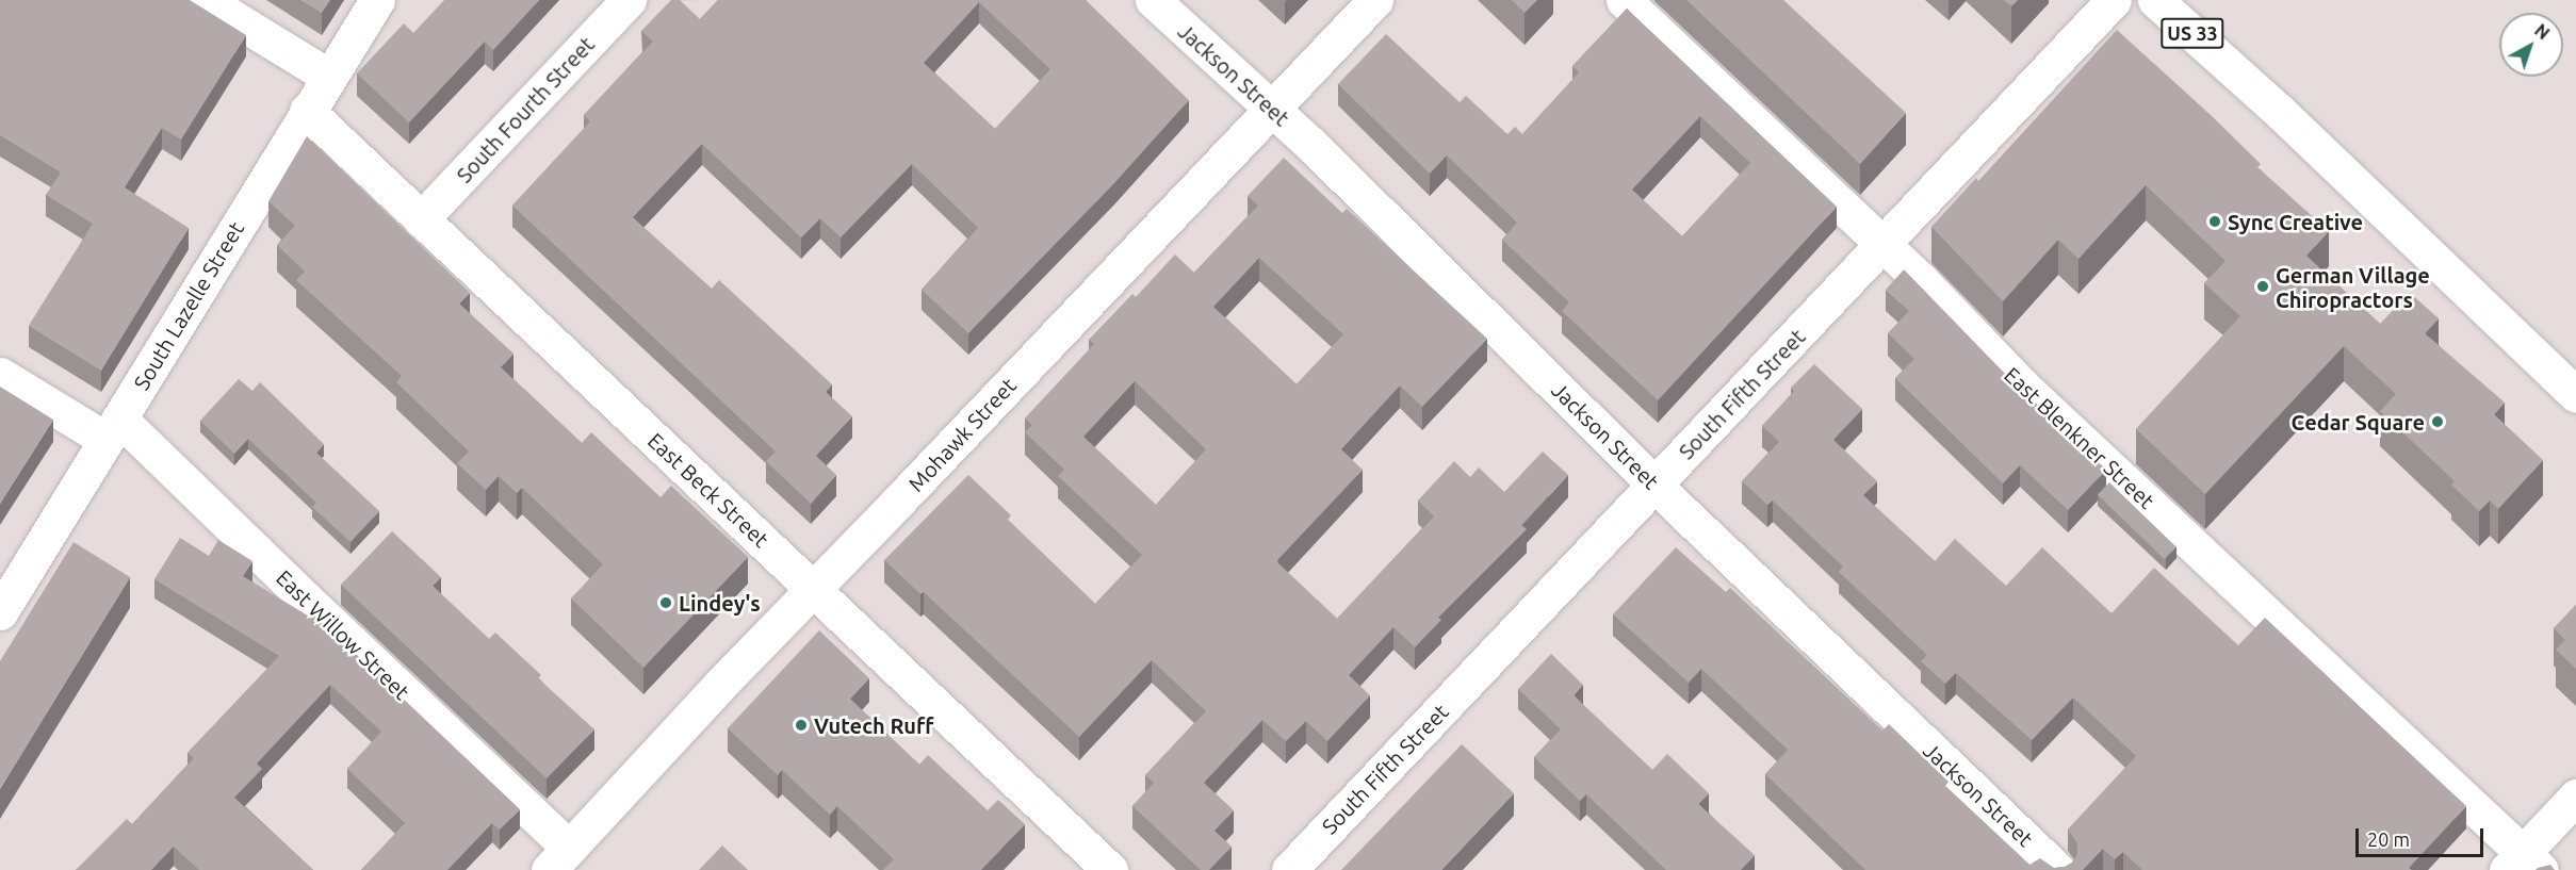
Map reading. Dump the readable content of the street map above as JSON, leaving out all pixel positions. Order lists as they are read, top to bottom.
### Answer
{
  "streets": {
    "street": [
      "US 33",
      "Jackson Street",
      "South Fourth Street",
      "South Lazelle Street",
      "South Fifth Street",
      "Mohawk Street",
      "East Blenkner Street",
      "East Beck Street",
      "East Willow Street"
    ]
  },
  "crossings": [
    ["Jackson Street", "South Fifth Street"],
    ["Jackson Street", "Mohawk Street"],
    ["South Fourth Street", "East Beck Street"],
    ["South Lazelle Street", "East Beck Street"],
    ["South Lazelle Street", "East Willow Street"],
    ["South Fifth Street", "East Blenkner Street"],
    ["Mohawk Street", "East Beck Street"],
    ["Mohawk Street", "East Willow Street"]
  ],
  "places": [
    "Sync Creative",
    "German Village Chiropractors",
    "Cedar Square",
    "Lindey's",
    "Vutech Ruff"
  ],
  "scale_bar": "20 m",
  "north": "top right"
}
